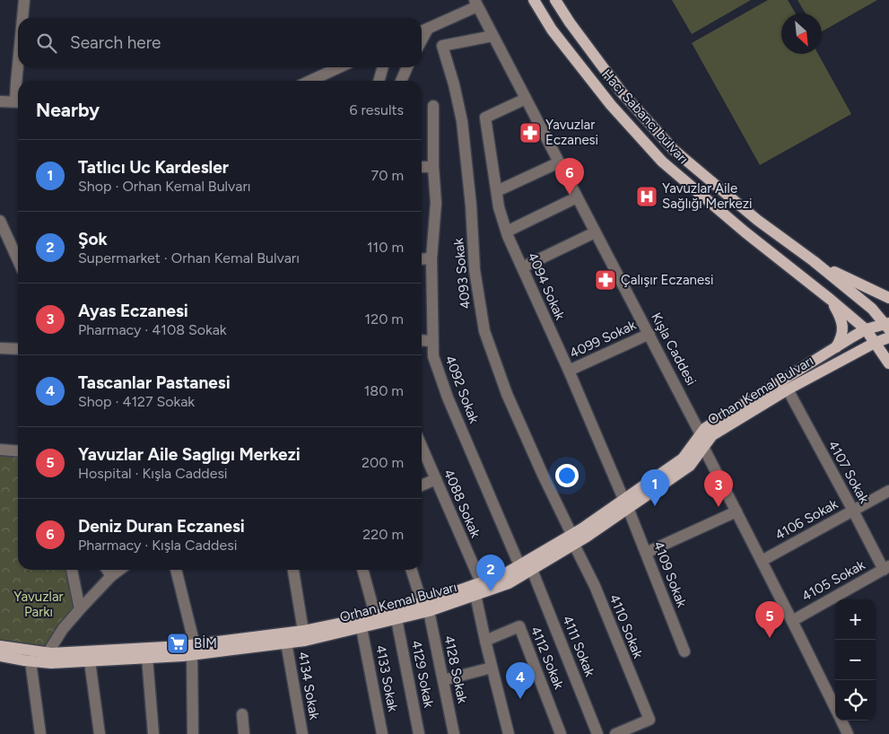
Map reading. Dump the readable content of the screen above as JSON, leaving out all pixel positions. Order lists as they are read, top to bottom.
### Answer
{
  "streets": {
    "main road": ["Hacı Sabancı bulvarı", "Orhan Kemal Bulvarı"],
    "street": [
      "4093 Sokak",
      "4094 Sokak",
      "4099 Sokak",
      "Kışla Caddesi",
      "4092 Sokak",
      "4107 Sokak",
      "4088 Sokak",
      "4106 Sokak",
      "4109 Sokak",
      "4105 Sokak",
      "4110 Sokak",
      "4111 Sokak",
      "4112 Sokak",
      "4128 Sokak",
      "4129 Sokak",
      "4133 Sokak",
      "4134 Sokak"
    ]
  },
  "crossings": [
    ["Hacı Sabancı bulvarı", "Orhan Kemal Bulvarı"],
    ["4093 Sokak", "Kışla Caddesi"],
    ["4093 Sokak", "Orhan Kemal Bulvarı"],
    ["4093 Sokak", "4110 Sokak"],
    ["4094 Sokak", "4099 Sokak"],
    ["4094 Sokak", "Kışla Caddesi"],
    ["4094 Sokak", "Orhan Kemal Bulvarı"],
    ["4094 Sokak", "4109 Sokak"],
    ["4099 Sokak", "Kışla Caddesi"],
    ["Kışla Caddesi", "Orhan Kemal Bulvarı"],
    ["Kışla Caddesi", "4106 Sokak"],
    ["Kışla Caddesi", "4105 Sokak"],
    ["4092 Sokak", "Orhan Kemal Bulvarı"],
    ["Orhan Kemal Bulvarı", "4107 Sokak"],
    ["Orhan Kemal Bulvarı", "4088 Sokak"],
    ["Orhan Kemal Bulvarı", "4109 Sokak"],
    ["Orhan Kemal Bulvarı", "4110 Sokak"],
    ["Orhan Kemal Bulvarı", "4111 Sokak"],
    ["Orhan Kemal Bulvarı", "4128 Sokak"],
    ["Orhan Kemal Bulvarı", "4129 Sokak"],
    ["Orhan Kemal Bulvarı", "4133 Sokak"],
    ["Orhan Kemal Bulvarı", "4134 Sokak"],
    ["4107 Sokak", "4106 Sokak"],
    ["4107 Sokak", "4105 Sokak"]
  ],
  "parks": ["Yavuzlar Parkı"],
  "places": {
    "pharmacy": ["Yavuzlar Eczanesi", "Çalışır Eczanesi"],
    "hospital": ["Yavuzlar Aile Sağlığı Merkezi"],
    "supermarket": ["BİM"]
  },
  "north": "bottom right",
  "page": {
    "search": "Search here",
    "heading": ["Nearby", "6 results"],
    "list": [
      {
        "mark": "1",
        "name": "Tatlıcı Uc Kardesler",
        "note": "Shop · Orhan Kemal Bulvarı",
        "value": "70 m"
      },
      {
        "mark": "2",
        "name": "Şok",
        "note": "Supermarket · Orhan Kemal Bulvarı",
        "value": "110 m"
      },
      {
        "mark": "3",
        "name": "Ayas Eczanesi",
        "note": "Pharmacy · 4108 Sokak",
        "value": "120 m"
      },
      {
        "mark": "4",
        "name": "Tascanlar Pastanesi",
        "note": "Shop · 4127 Sokak",
        "value": "180 m"
      },
      {
        "mark": "5",
        "name": "Yavuzlar Aile Saglıgı Merkezi",
        "note": "Hospital · Kışla Caddesi",
        "value": "200 m"
      },
      {
        "mark": "6",
        "name": "Deniz Duran Eczanesi",
        "note": "Pharmacy · Kışla Caddesi",
        "value": "220 m"
      }
    ],
    "pins": [
      "6",
      "1",
      "3",
      "2",
      "5",
      "4"
    ],
    "map_buttons": ["+", "−"]
  }
}
